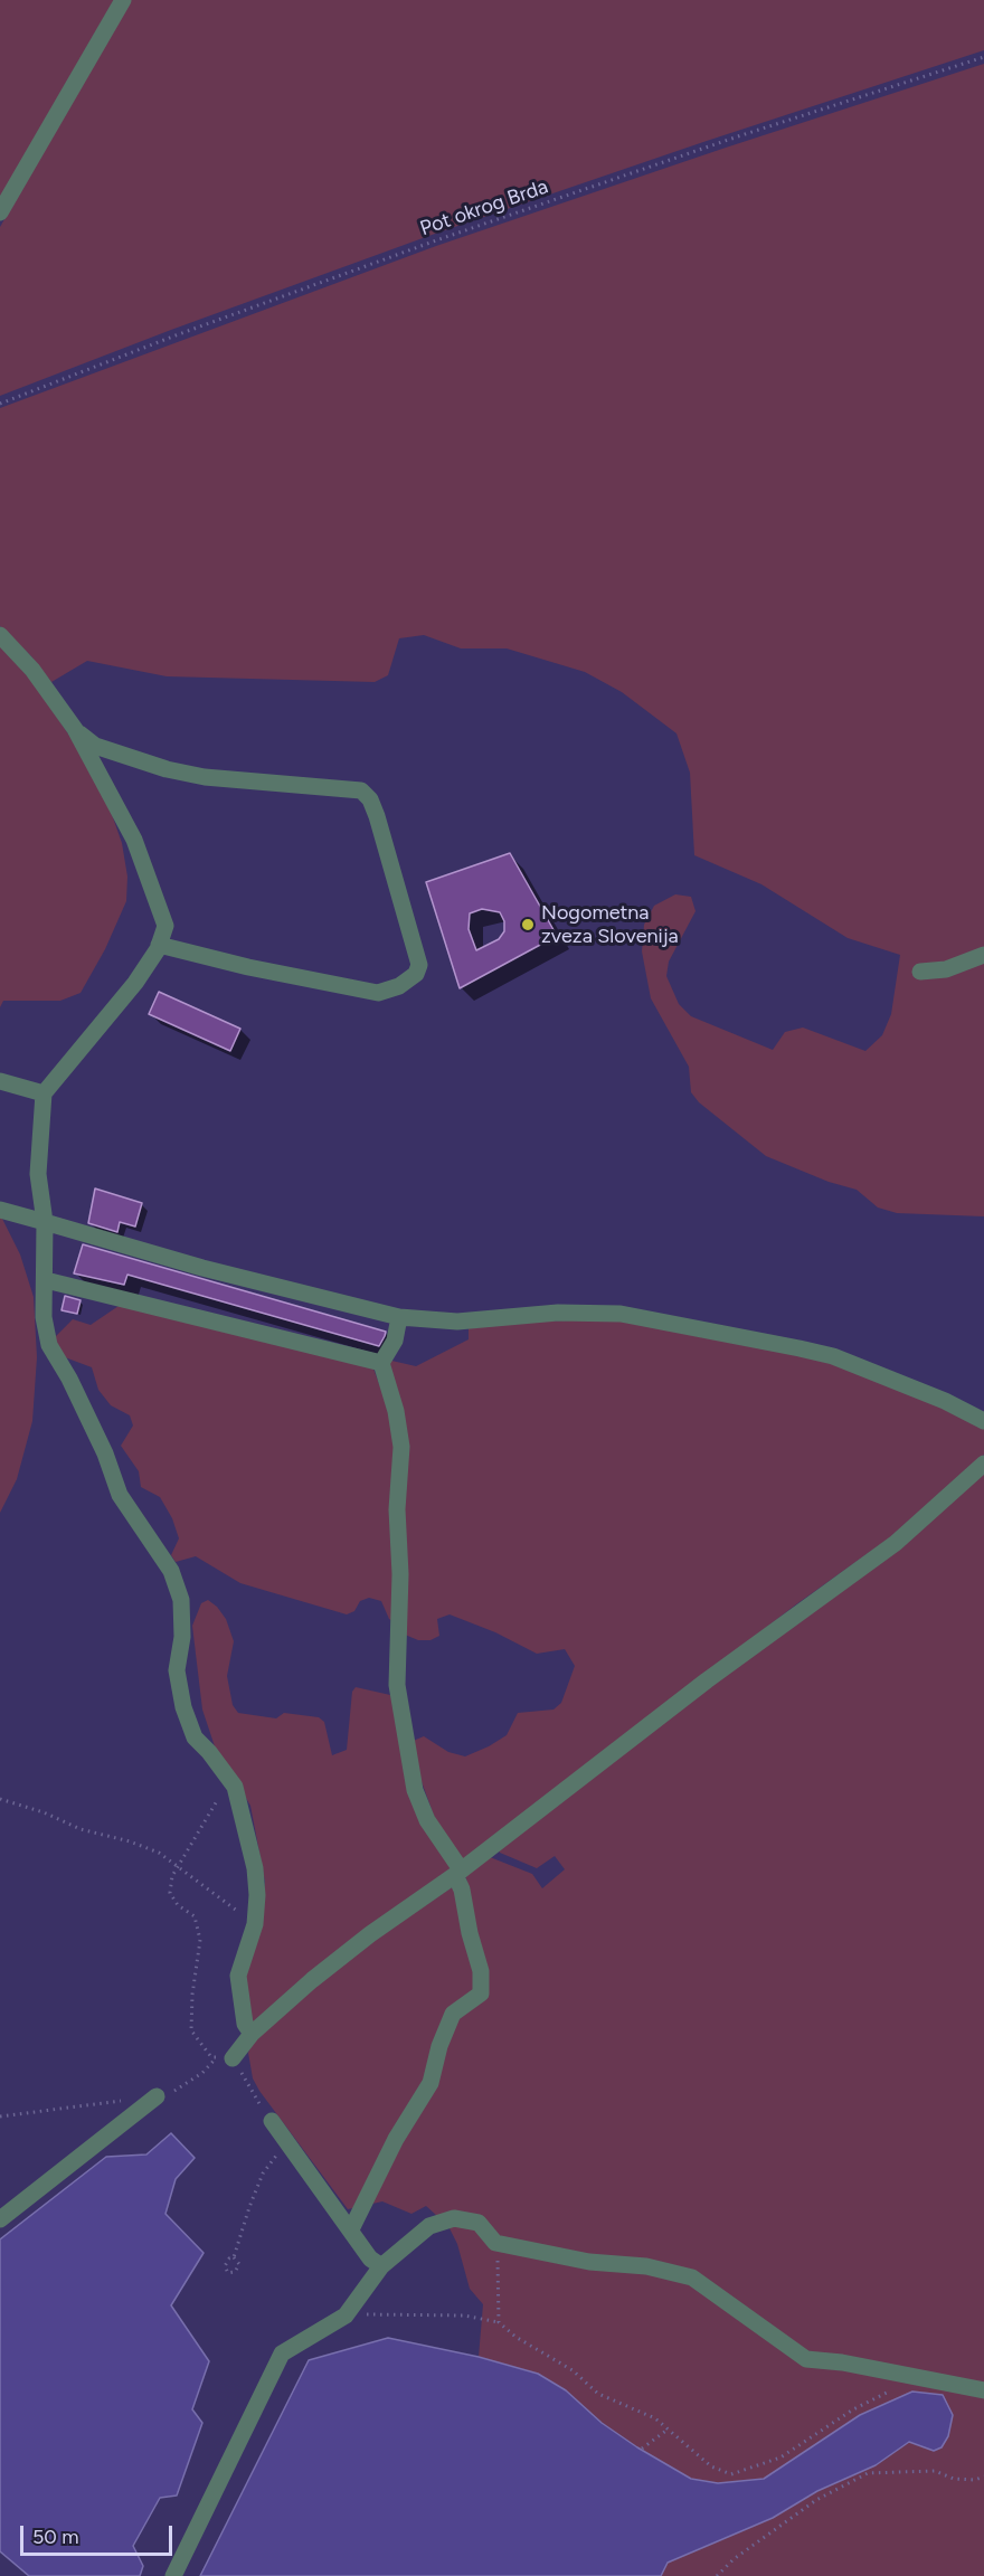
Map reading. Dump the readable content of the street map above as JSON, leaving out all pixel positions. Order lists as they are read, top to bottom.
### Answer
{
  "streets": {
    "path": ["Pot okrog Brda"]
  },
  "places": ["Nogometna zveza Slovenija"],
  "scale_bar": "50 m"
}
